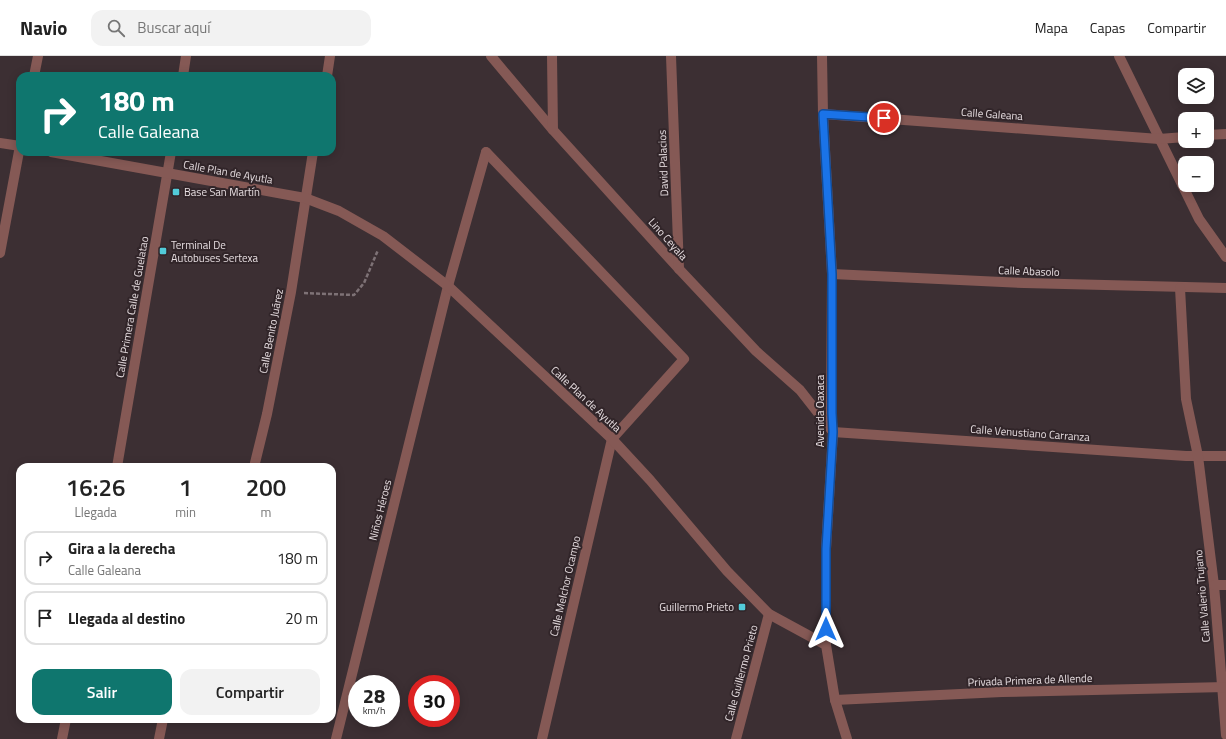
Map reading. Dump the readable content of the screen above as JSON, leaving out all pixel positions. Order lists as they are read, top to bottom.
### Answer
{
  "streets": {
    "street": [
      "Calle Galeana",
      "David Palacios",
      "Calle Plan de Ayutla",
      "Lino Ceyala",
      "Calle Abasolo",
      "Calle Primera Calle de Guelatao",
      "Calle Benito Juárez",
      "Avenida Oaxaca",
      "Calle Venustiano Carranza",
      "Niños Héroes",
      "Calle Melchor Ocampo",
      "Calle Valerio Trujano",
      "Calle Guillermo Prieto",
      "Privada Primera de Allende"
    ]
  },
  "crossings": [
    ["Calle Galeana", "Avenida Oaxaca"],
    ["David Palacios", "Lino Ceyala"],
    ["Calle Plan de Ayutla", "Calle Primera Calle de Guelatao"],
    ["Calle Plan de Ayutla", "Calle Benito Juárez"],
    ["Calle Plan de Ayutla", "Avenida Oaxaca"],
    ["Calle Plan de Ayutla", "Niños Héroes"],
    ["Calle Plan de Ayutla", "Calle Melchor Ocampo"],
    ["Calle Plan de Ayutla", "Calle Guillermo Prieto"],
    ["Lino Ceyala", "Avenida Oaxaca"],
    ["Lino Ceyala", "Calle Venustiano Carranza"],
    ["Calle Abasolo", "Avenida Oaxaca"],
    ["Calle Abasolo", "Calle Valerio Trujano"],
    ["Avenida Oaxaca", "Calle Venustiano Carranza"],
    ["Avenida Oaxaca", "Privada Primera de Allende"],
    ["Calle Venustiano Carranza", "Calle Valerio Trujano"],
    ["Niños Héroes", "Calle Melchor Ocampo"],
    ["Calle Valerio Trujano", "Privada Primera de Allende"]
  ],
  "places": {
    "transit": ["Base San Martín", "Terminal De Autobuses Sertexa", "Guillermo Prieto"]
  },
  "page": {
    "header": "Navio",
    "search": "Buscar aquí",
    "nav": ["Mapa", "Capas", "Compartir"],
    "map_buttons": ["+", "−"],
    "turn": ["180 m", "Calle Galeana"],
    "eta": [
      "16:26",
      "Llegada",
      "1",
      "min",
      "200",
      "m"
    ],
    "list": [
      {
        "name": "Gira a la derecha",
        "note": "Calle Galeana",
        "value": "180 m"
      },
      {
        "name": "Llegada al destino",
        "value": "20 m"
      }
    ],
    "buttons": ["Salir", "Compartir"],
    "speed": "28 km/h",
    "limit": "30"
  }
}
